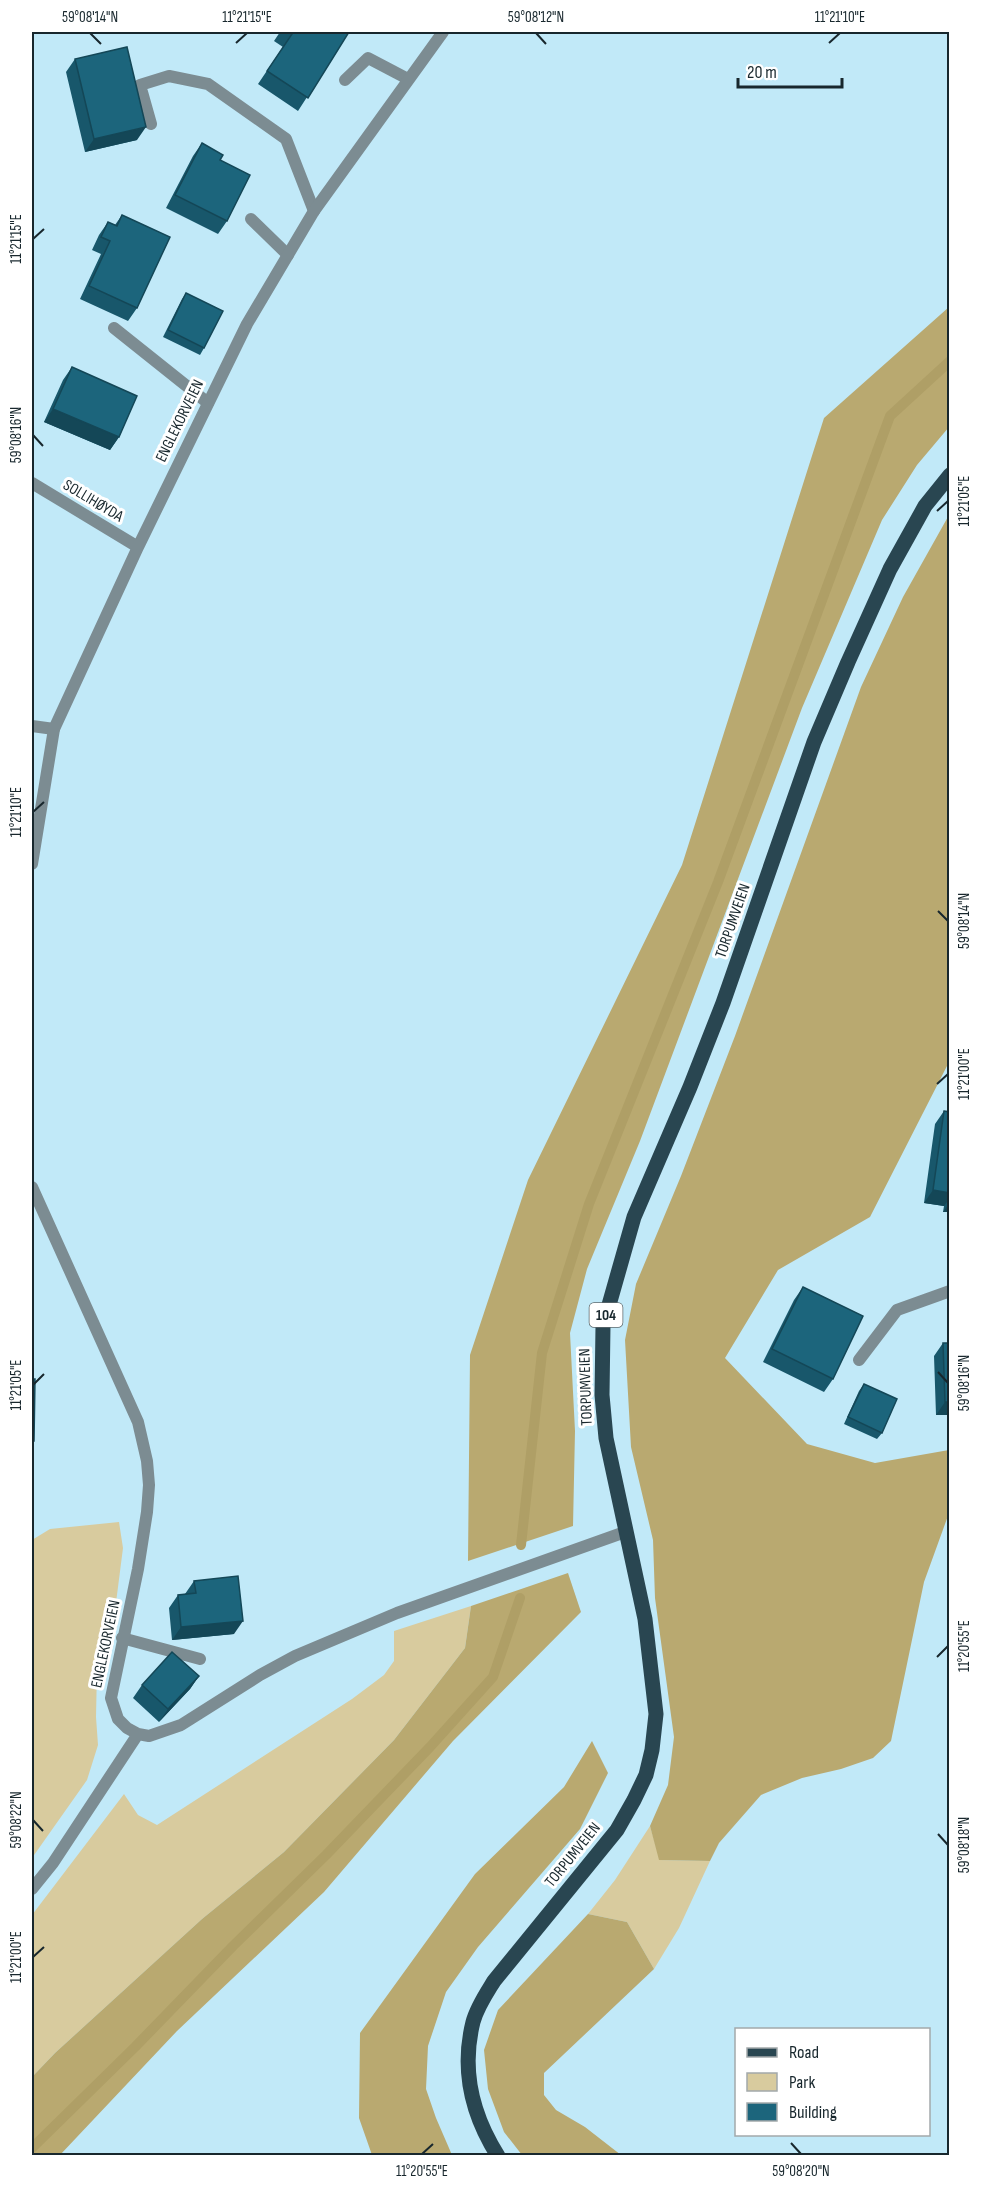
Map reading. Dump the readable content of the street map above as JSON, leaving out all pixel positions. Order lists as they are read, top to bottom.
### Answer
{
  "streets": {
    "main road": ["TORPUMVEIEN", "104"],
    "street": ["ENGLEKORVEIEN", "SOLLIHØYDA"]
  },
  "crossings": [
    ["ENGLEKORVEIEN", "SOLLIHØYDA"]
  ],
  "legend": ["Road", "Park", "Building"],
  "scale_bar": "20 m",
  "coordinates": [
    "59°08'14\"N",
    "11°21'15\"E",
    "59°08'12\"N",
    "11°21'10\"E",
    "59°08'16\"N",
    "11°21'05\"E",
    "11°21'00\"E",
    "11°20'55\"E",
    "59°08'22\"N",
    "59°08'18\"N",
    "59°08'20\"N"
  ]
}
